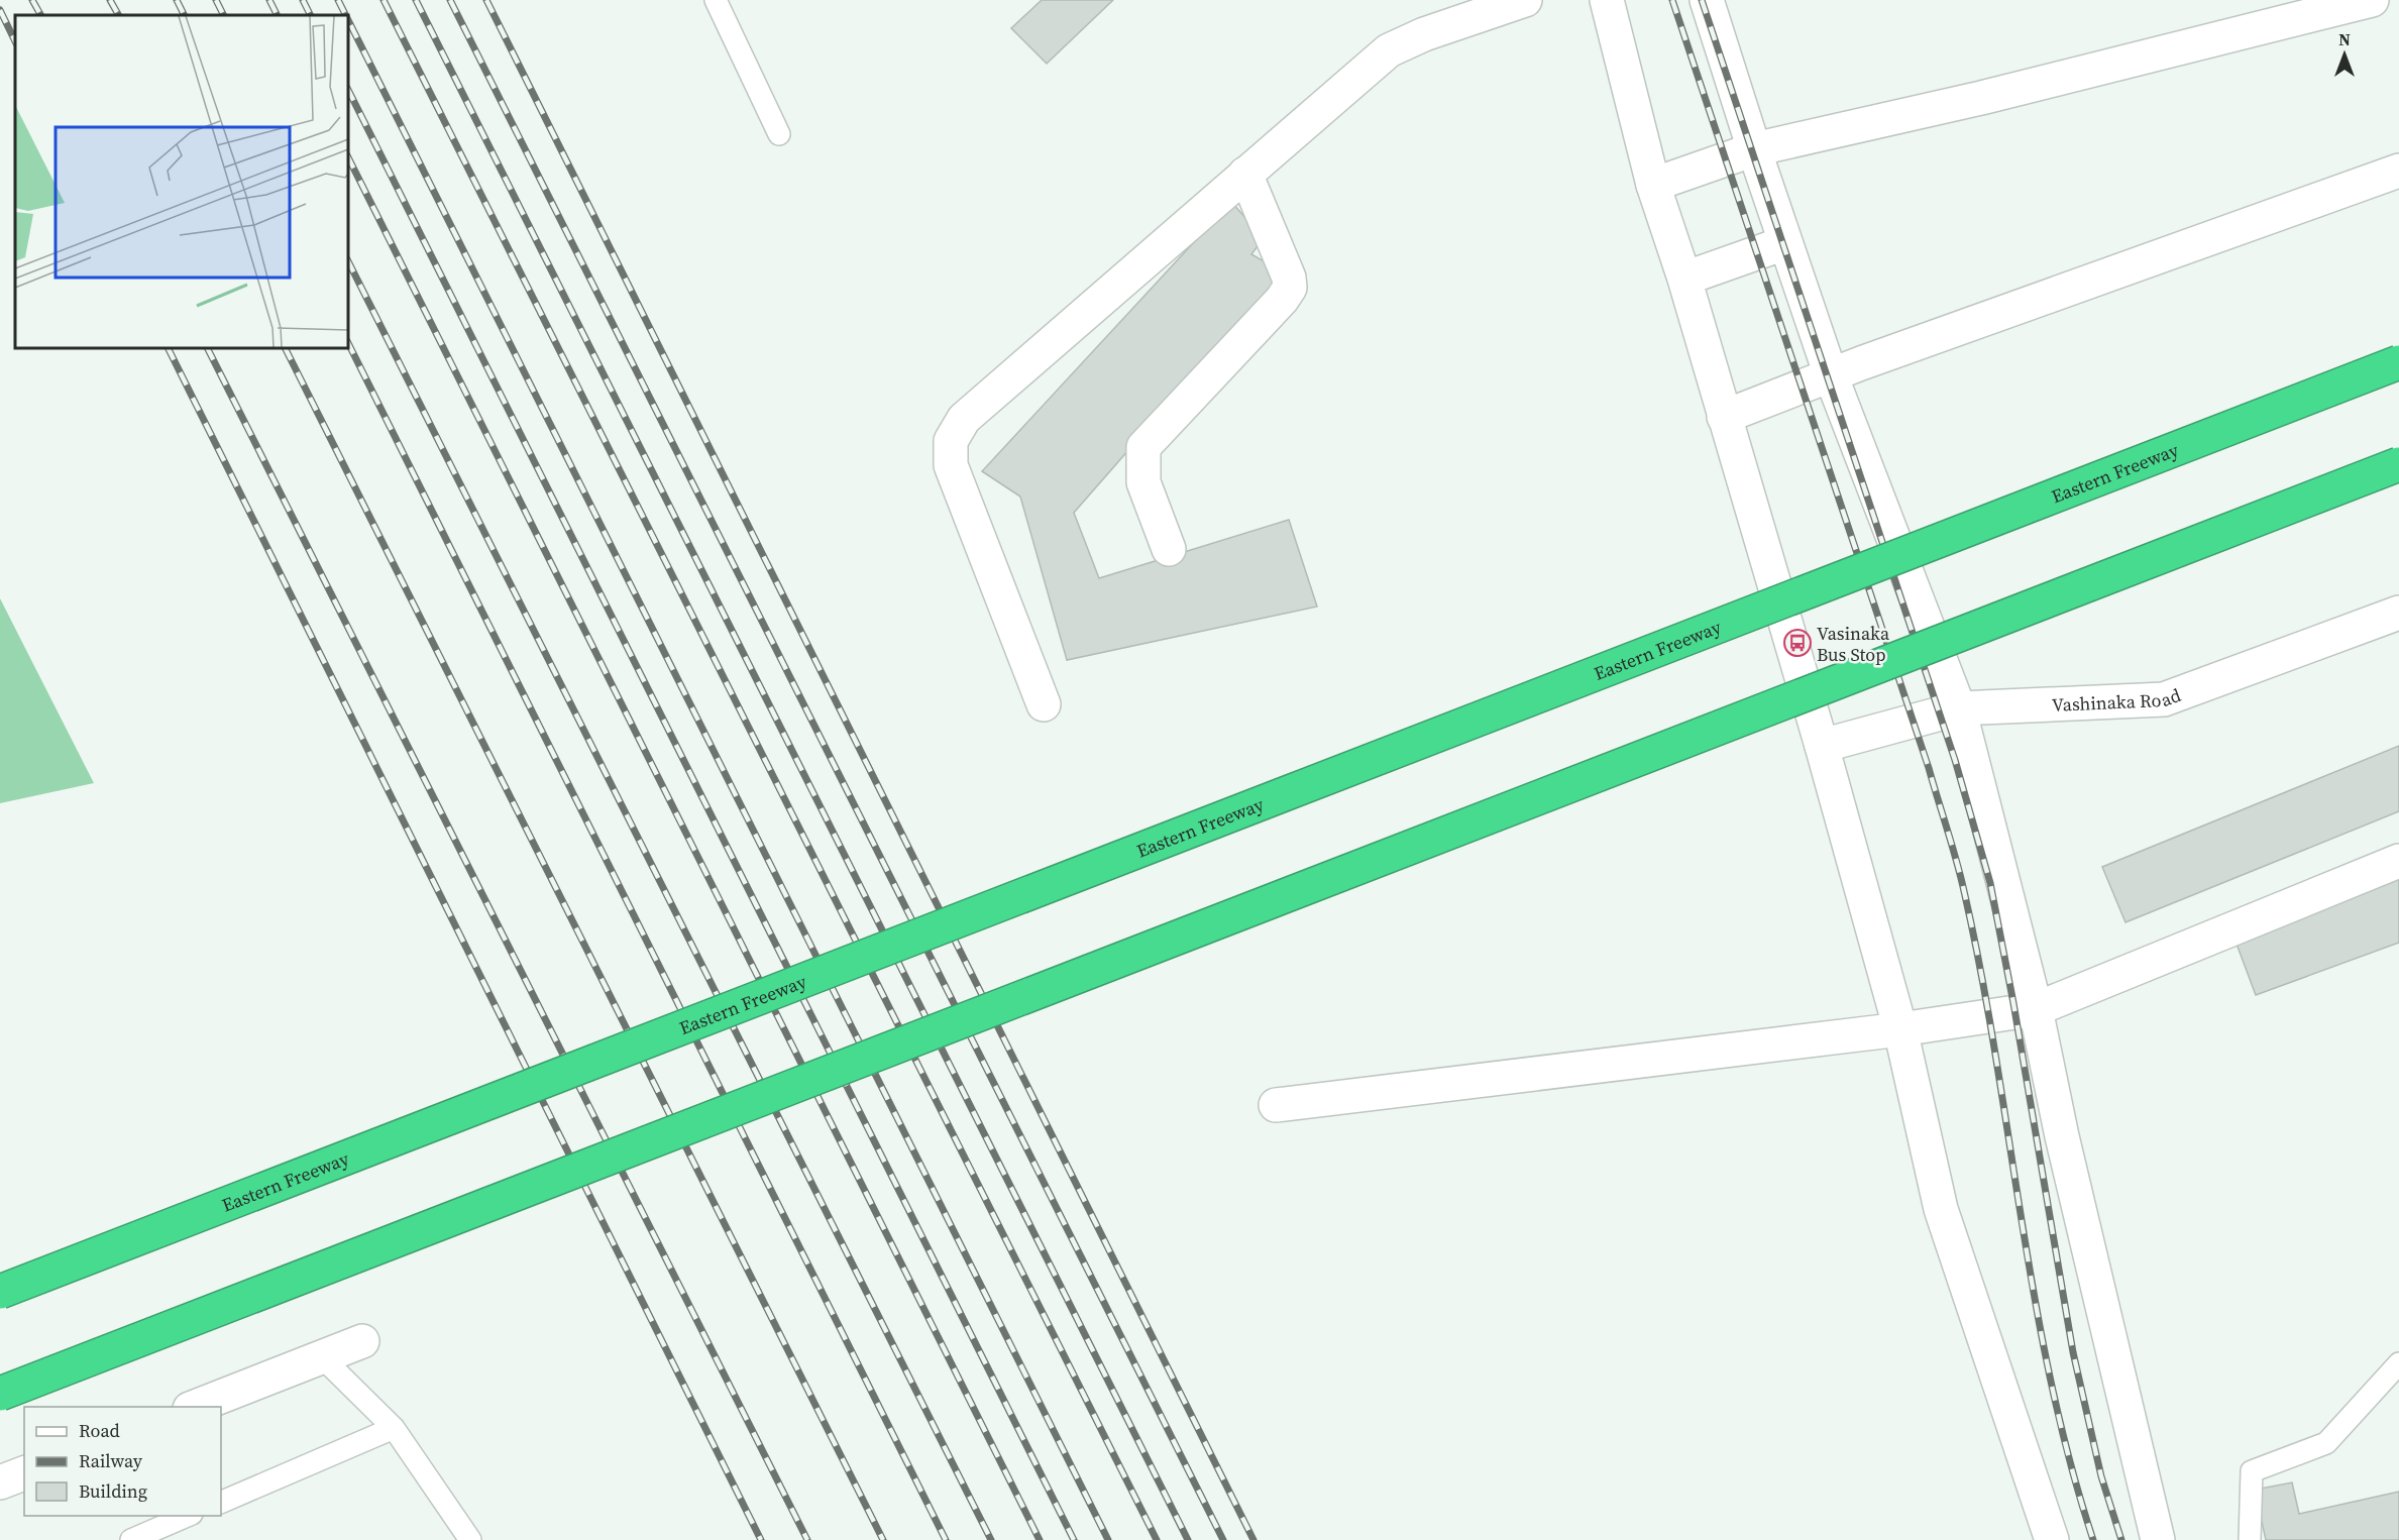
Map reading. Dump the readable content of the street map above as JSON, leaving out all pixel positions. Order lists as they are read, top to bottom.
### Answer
{
  "streets": {
    "highway": ["Eastern Freeway"],
    "street": ["Vashinaka Road"]
  },
  "places": {
    "bus stop": ["Vasinaka Bus Stop"]
  },
  "legend": ["Road", "Railway", "Building"],
  "north": "top"
}
